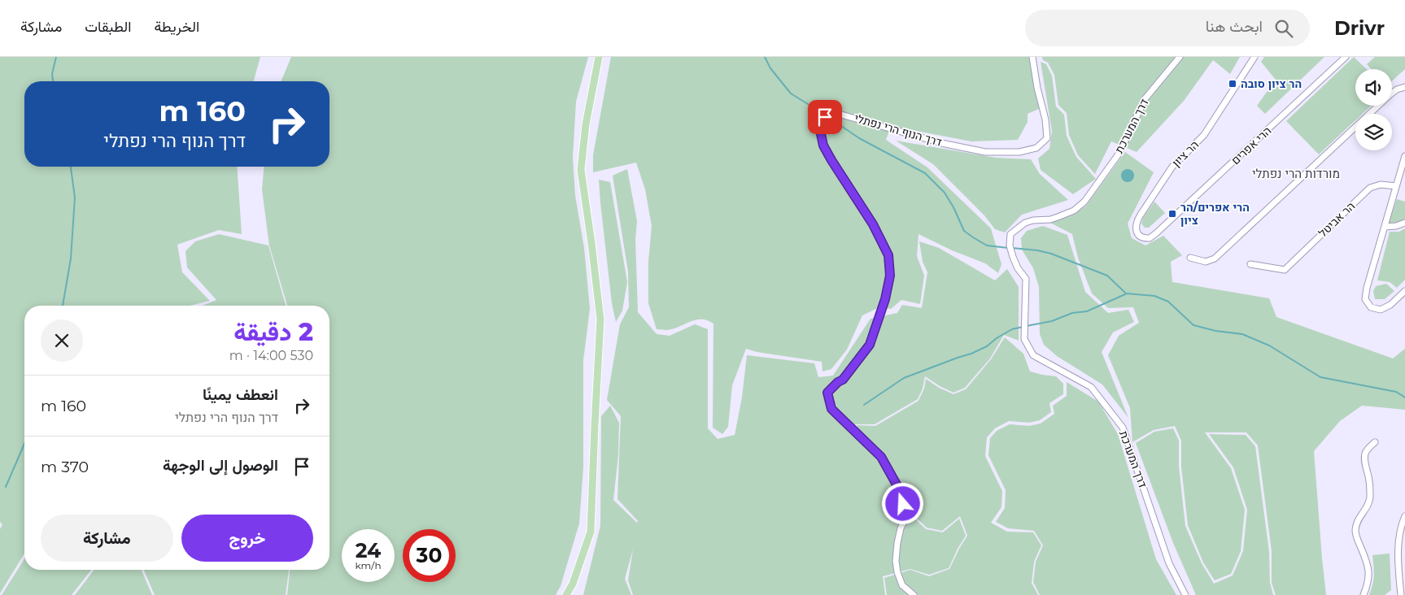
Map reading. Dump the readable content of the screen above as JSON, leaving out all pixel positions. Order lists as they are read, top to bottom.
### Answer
{
  "streets": {
    "street": [
      "דרך המערכת",
      "דרך הנוף הרי נפתלי",
      "הרי אפרים",
      "הר ציון",
      "הר אביטל"
    ]
  },
  "crossings": [
    ["הרי אפרים", "הר ציון"]
  ],
  "districts": ["מורדות הרי נפתלי"],
  "places": {
    "transit": ["הר ציון סובה", "הרי אפרים/הר ציון"]
  },
  "page": {
    "header": "Drivr",
    "search": "ابحث هنا",
    "nav": ["الخريطة", "الطبقات", "مشاركة"],
    "turn": ["160 m", "דרך הנוף הרי נפתלי"],
    "heading": ["2 دقيقة", "530 m · 14:00"],
    "list": [
      {
        "name": "انعطف يمينًا",
        "note": "דרך הנוף הרי נפתלי",
        "value": "160 m"
      },
      {
        "name": "الوصول إلى الوجهة",
        "value": "370 m"
      }
    ],
    "buttons": ["خروج", "مشاركة"],
    "speed": "24 km/h",
    "limit": "30"
  }
}
